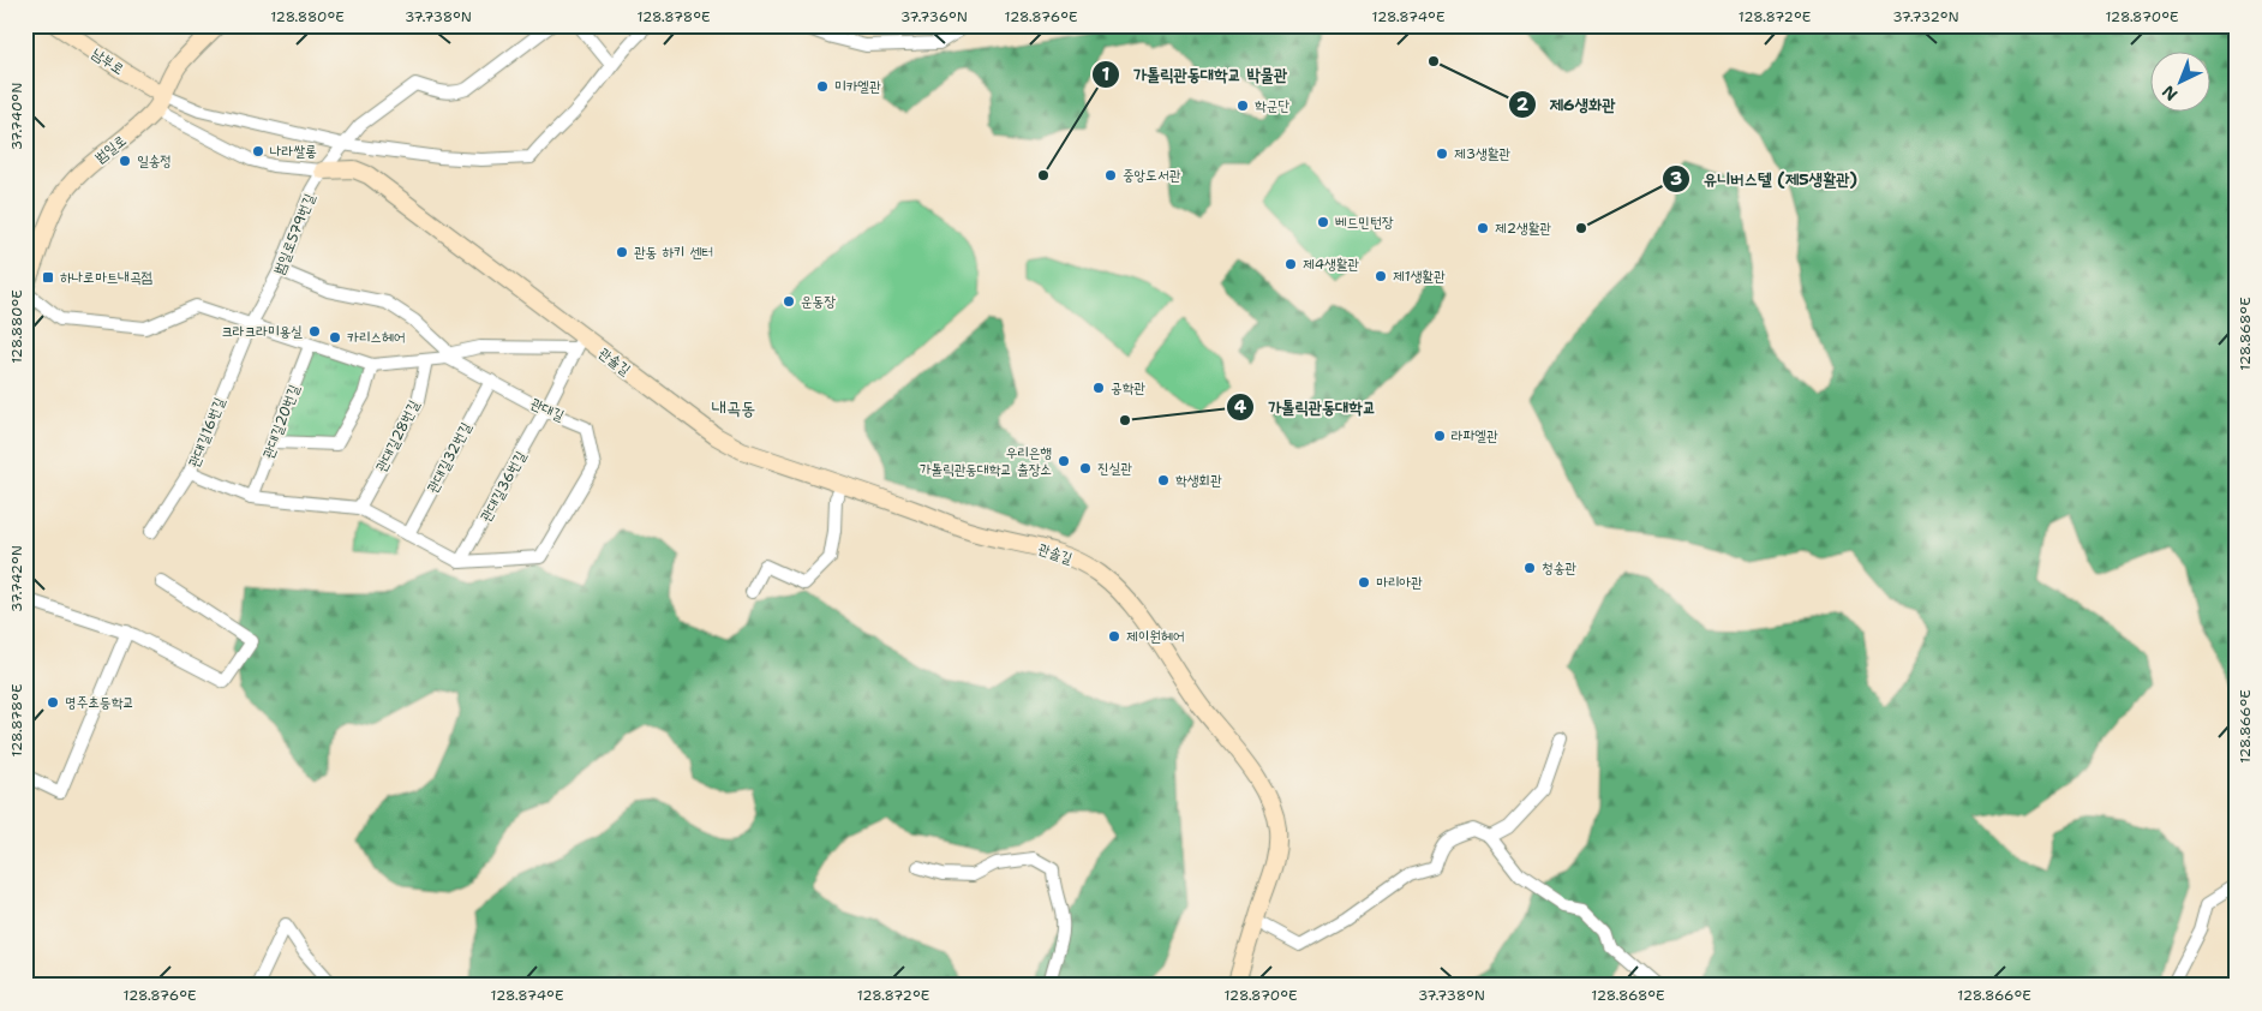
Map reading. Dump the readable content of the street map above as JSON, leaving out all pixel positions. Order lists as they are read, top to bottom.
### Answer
{
  "streets": {
    "street": [
      "남부로",
      "범일로",
      "범일로579번길",
      "관솔길",
      "관대길",
      "관대길20번길",
      "관대길16번길",
      "관대길28번길",
      "관대길32번길",
      "관대길36번길"
    ]
  },
  "crossings": [
    ["남부로", "범일로"],
    ["범일로579번길", "관솔길"],
    ["범일로579번길", "관대길"],
    ["범일로579번길", "관대길16번길"],
    ["관솔길", "관대길"],
    ["관솔길", "관대길36번길"],
    ["관대길", "관대길32번길"],
    ["관대길", "관대길36번길"]
  ],
  "districts": ["내곡동"],
  "places": {
    "other": [
      "제6생화관",
      "미카엘관",
      "학군단",
      "나라쌀롱",
      "제3생활관",
      "일송정",
      "가톨릭관동대학교 박물관",
      "중앙도서관",
      "베드민턴장",
      "제2생활관",
      "유니버스텔 (제5생활관)",
      "관동 하키 센터",
      "제4생활관",
      "제1생활관",
      "운동장",
      "크라크라미용실",
      "카리스헤어",
      "공학관",
      "가톨릭관동대학교",
      "라파엘관",
      "우리은행 가톨릭관동대학교 출장소",
      "진실관",
      "학생회관",
      "청송관",
      "마리아관",
      "제이원헤어",
      "명주초등학교"
    ],
    "transit": ["하나로마트내곡점"]
  },
  "north": "bottom left",
  "coordinates": [
    "128.880°E",
    "37.738°N",
    "128.878°E",
    "37.736°N",
    "128.876°E",
    "128.874°E",
    "128.872°E",
    "37.732°N",
    "128.870°E",
    "37.740°N",
    "128.868°E",
    "37.742°N",
    "128.866°E"
  ]
}
